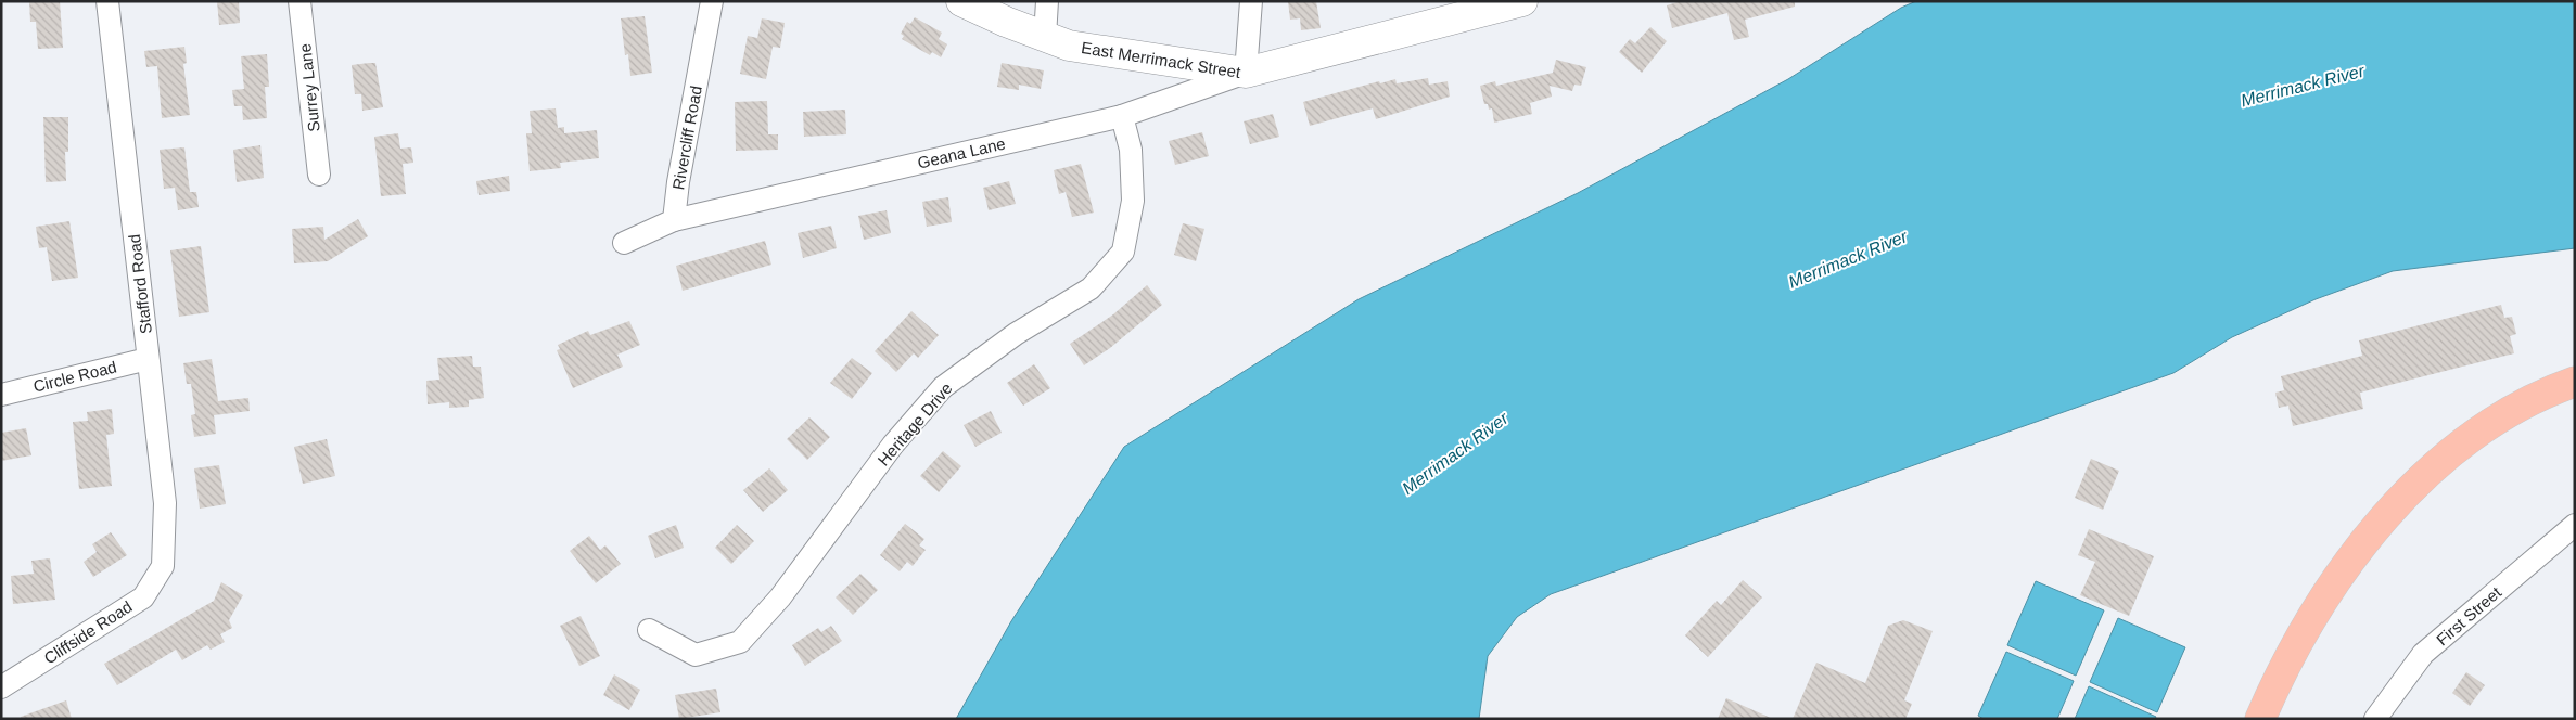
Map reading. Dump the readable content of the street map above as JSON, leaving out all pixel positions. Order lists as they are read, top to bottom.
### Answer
{
  "streets": {
    "street": [
      "East Merrimack Street",
      "Surrey Lane",
      "Rivercliff Road",
      "Geana Lane",
      "Stafford Road",
      "Circle Road",
      "Heritage Drive",
      "First Street",
      "Cliffside Road"
    ]
  },
  "crossings": [
    ["East Merrimack Street", "Geana Lane"],
    ["Rivercliff Road", "Geana Lane"],
    ["Geana Lane", "Heritage Drive"],
    ["Stafford Road", "Circle Road"],
    ["Stafford Road", "Cliffside Road"]
  ],
  "water": ["Merrimack River"]
}
